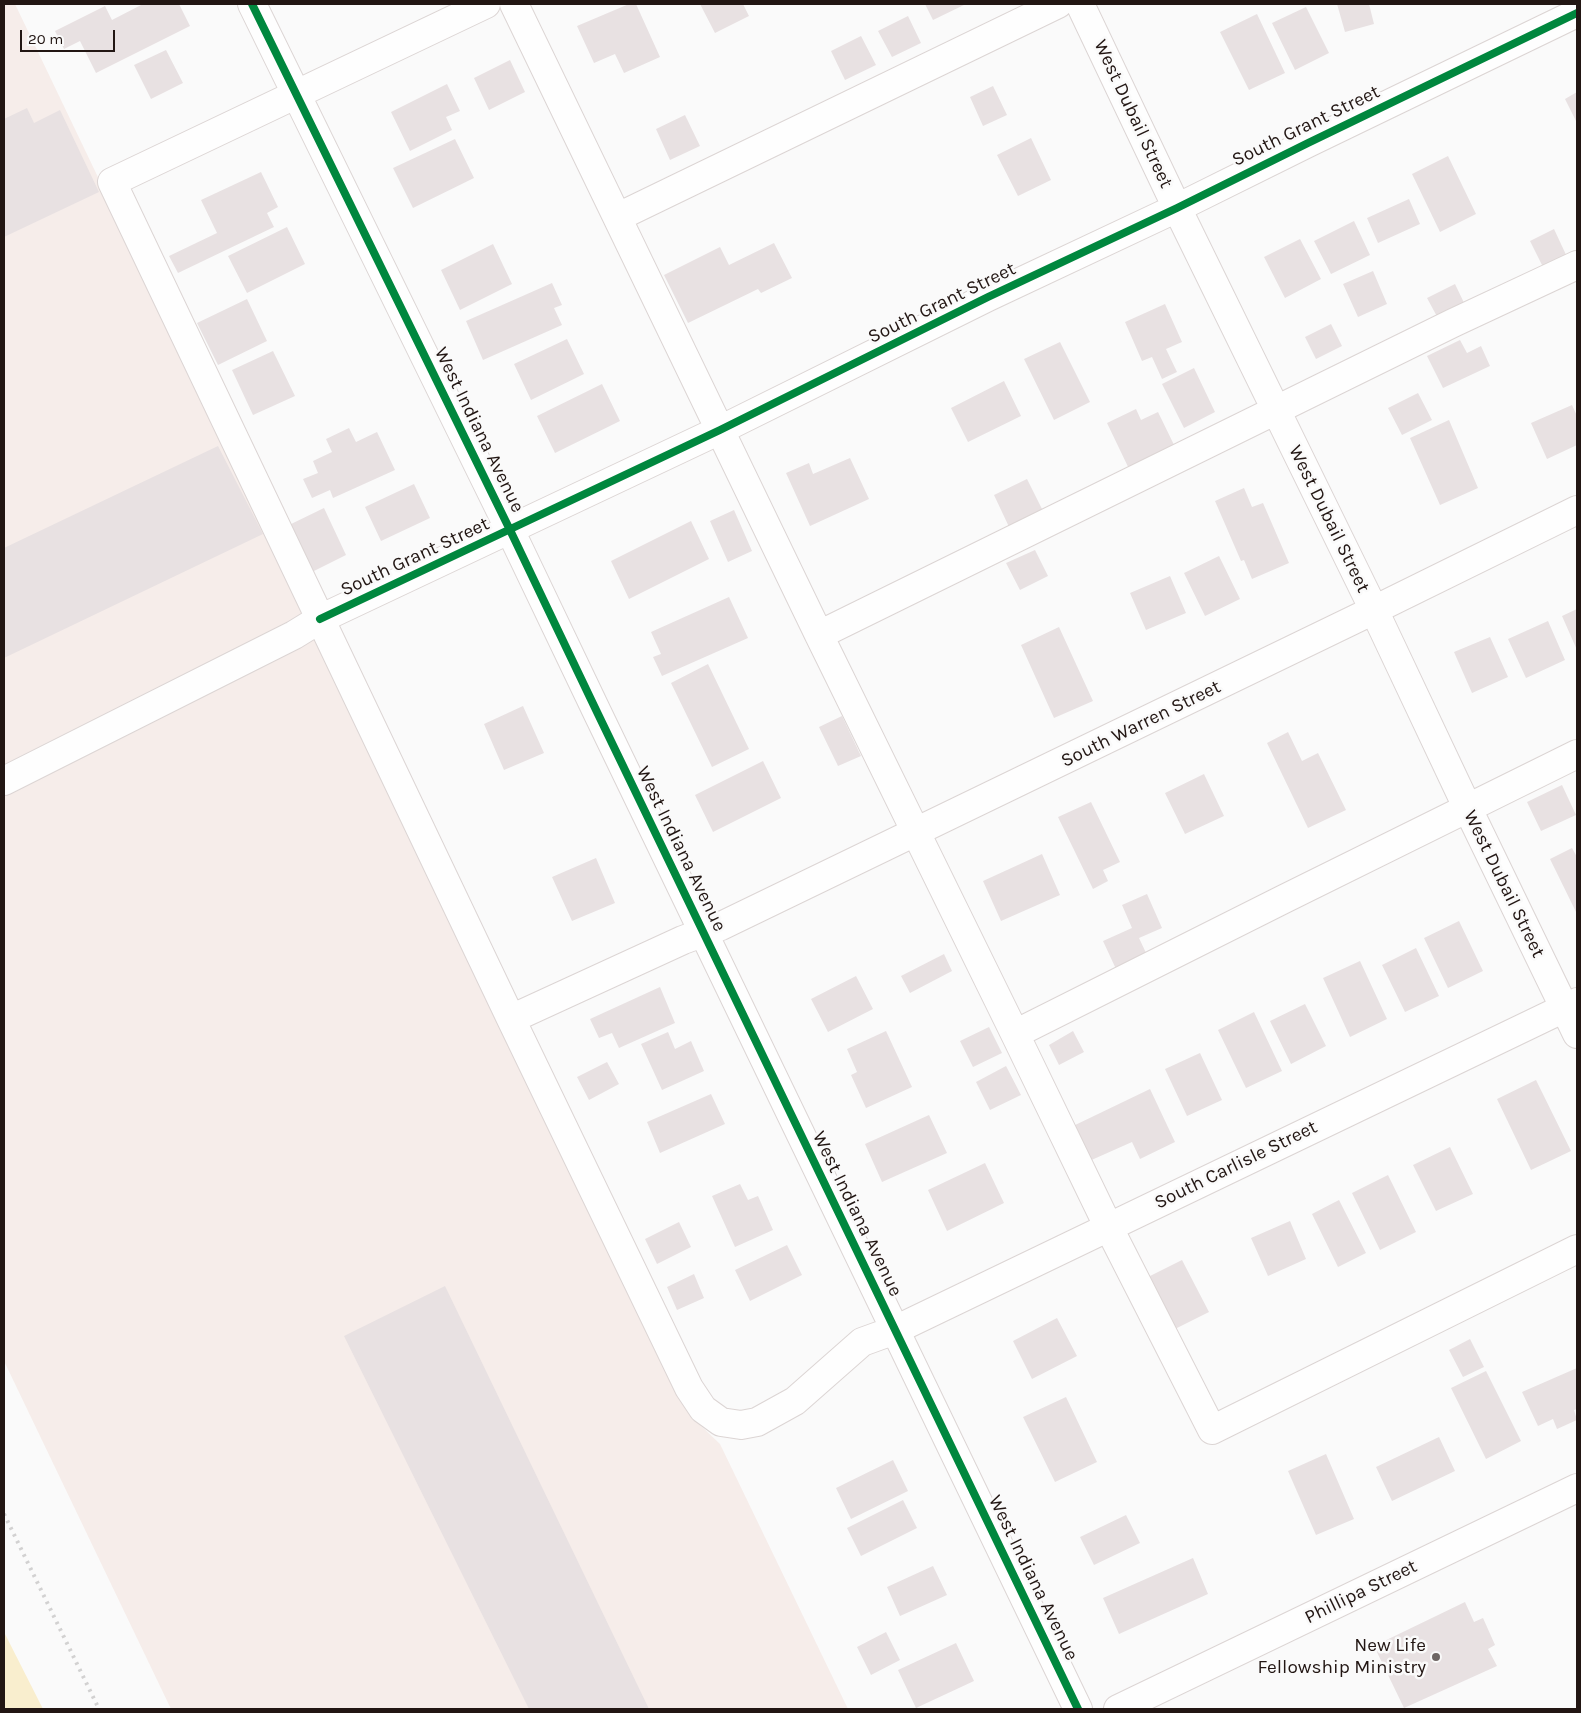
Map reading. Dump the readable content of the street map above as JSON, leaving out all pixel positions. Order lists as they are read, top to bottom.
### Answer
{
  "streets": {
    "street": [
      "West Dubail Street",
      "South Grant Street",
      "West Indiana Avenue",
      "South Warren Street",
      "South Carlisle Street",
      "Phillipa Street"
    ]
  },
  "crossings": [
    ["West Dubail Street", "South Grant Street"],
    ["West Dubail Street", "South Warren Street"],
    ["West Dubail Street", "South Carlisle Street"],
    ["South Grant Street", "West Indiana Avenue"],
    ["South Grant Street", "South Carlisle Street"],
    ["West Indiana Avenue", "South Warren Street"],
    ["West Indiana Avenue", "South Carlisle Street"],
    ["South Warren Street", "South Carlisle Street"]
  ],
  "places": ["New Life Fellowship Ministry"],
  "scale_bar": "20 m"
}
